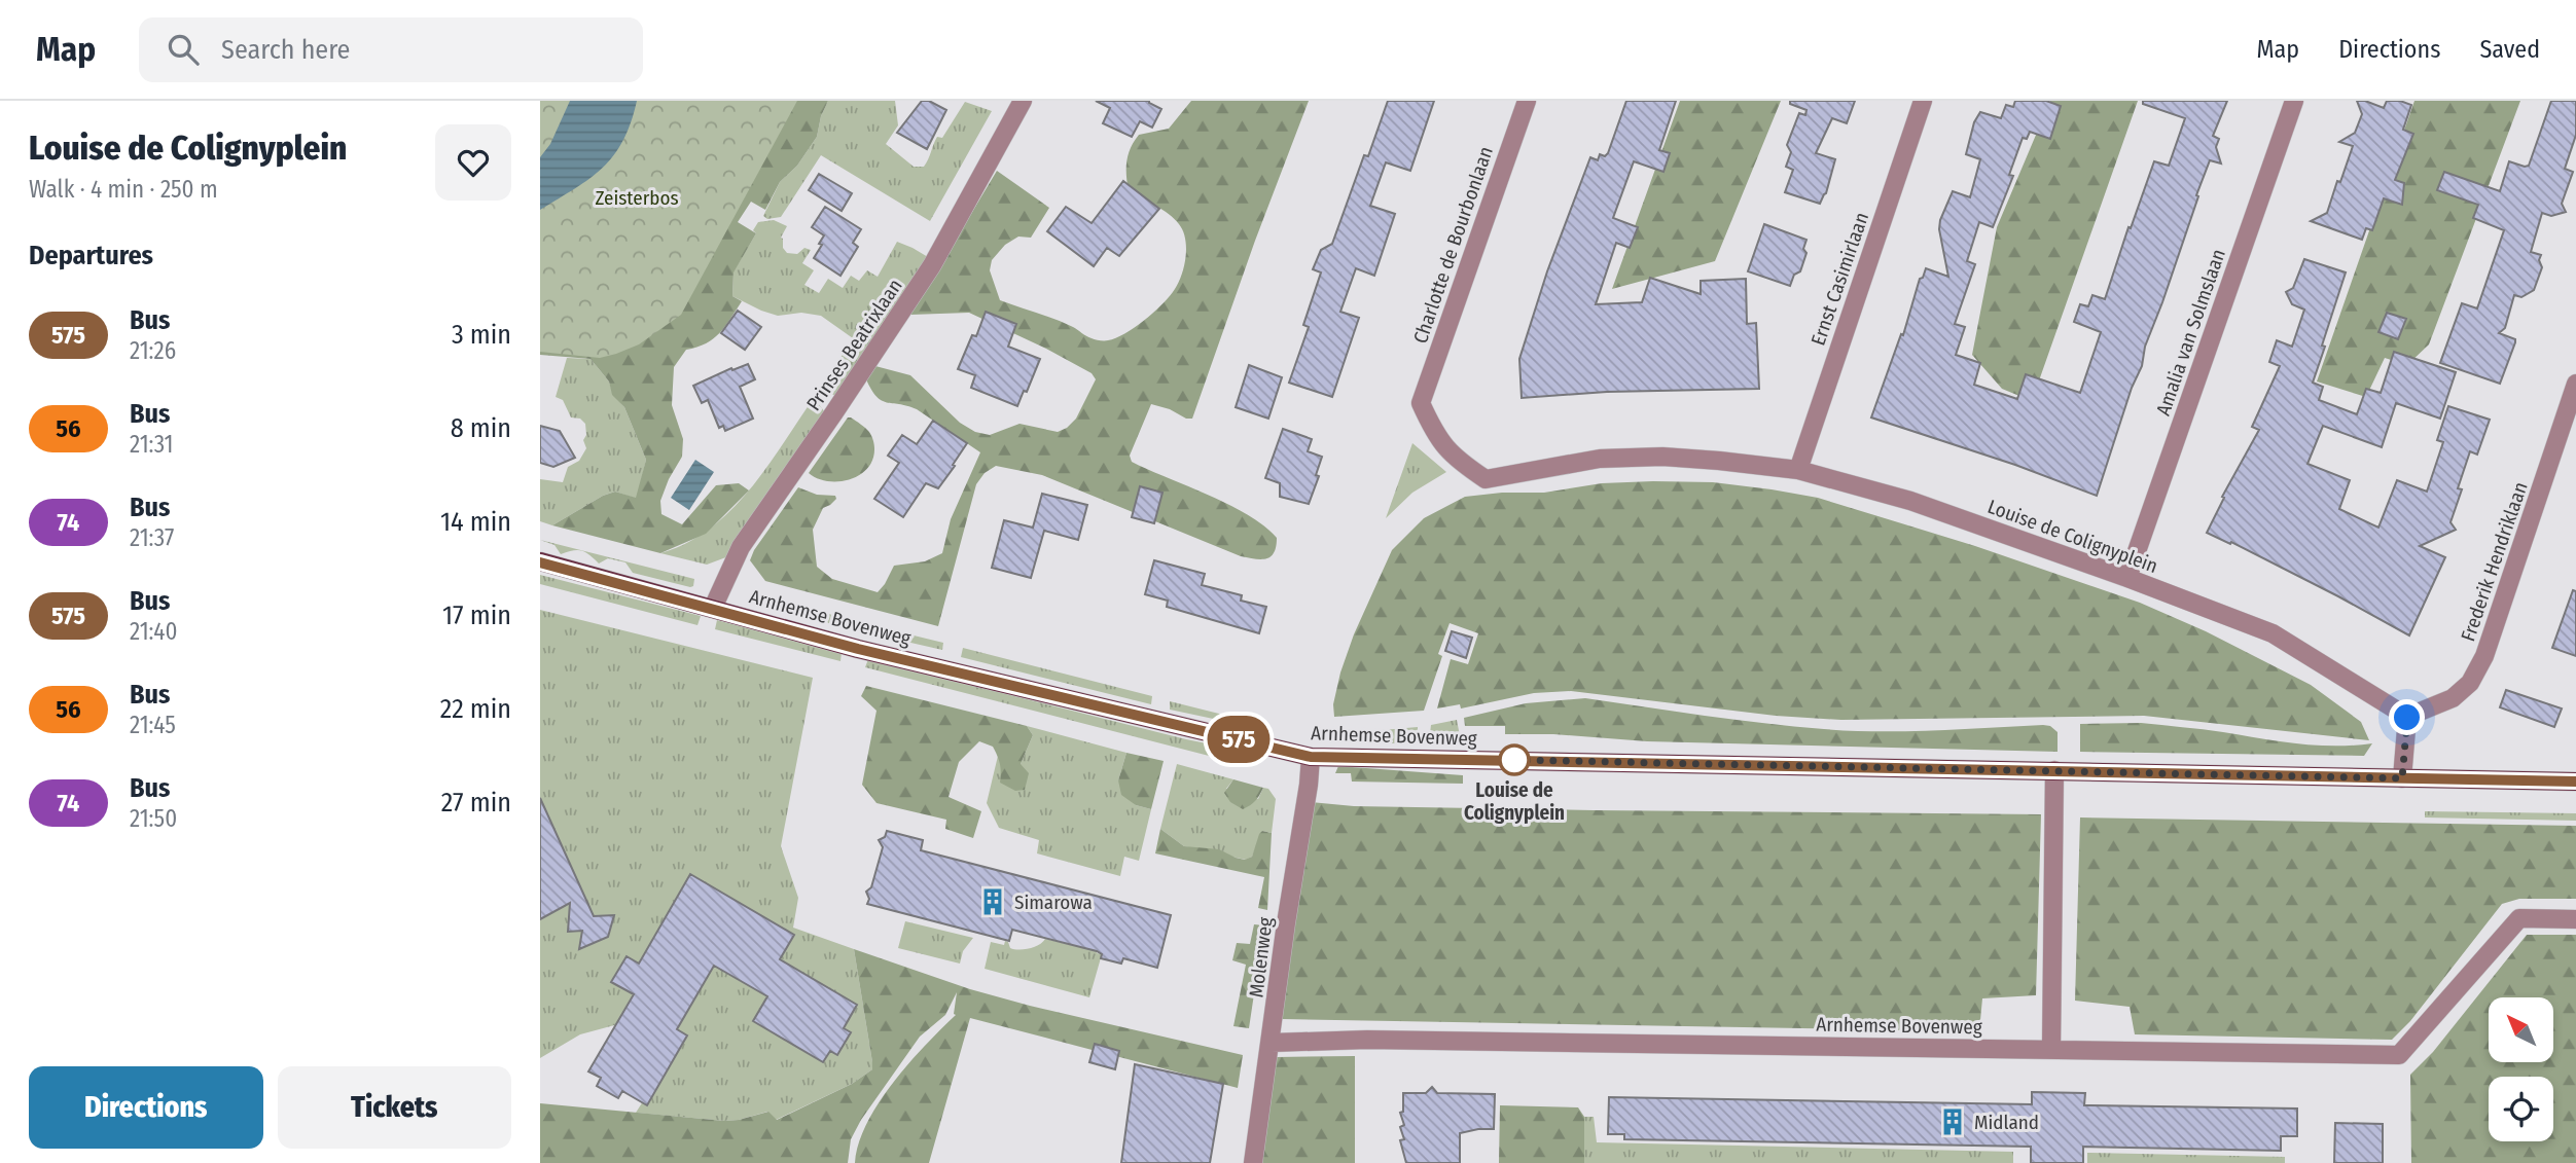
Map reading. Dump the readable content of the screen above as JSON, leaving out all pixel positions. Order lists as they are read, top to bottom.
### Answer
{
  "streets": {
    "main road": ["Arnhemse Bovenweg"],
    "street": [
      "Charlotte de Bourbonlaan",
      "Ernst Casimirlaan",
      "Amalia van Solmslaan",
      "Prinses Beatrixlaan",
      "Louise de Colignyplein",
      "Frederik Hendriklaan",
      "Molenweg"
    ]
  },
  "crossings": [
    ["Charlotte de Bourbonlaan", "Louise de Colignyplein"],
    ["Ernst Casimirlaan", "Louise de Colignyplein"],
    ["Amalia van Solmslaan", "Louise de Colignyplein"],
    ["Prinses Beatrixlaan", "Arnhemse Bovenweg"],
    ["Louise de Colignyplein", "Frederik Hendriklaan"],
    ["Arnhemse Bovenweg", "Molenweg"]
  ],
  "parks": ["Zeisterbos"],
  "places": {
    "other": ["Louise de Colignyplein"],
    "building": ["Simarowa", "Midland"]
  },
  "lines": ["bus line 575"],
  "north": "top left",
  "page": {
    "header": "Map",
    "search": "Search here",
    "nav": ["Map", "Directions", "Saved"],
    "heading": [
      ["Louise de Colignyplein", "Walk · 4 min · 250 m"],
      "Departures"
    ],
    "on_map": "575",
    "list": [
      {
        "mark": "575",
        "name": "Bus",
        "note": "21:26",
        "value": "3 min"
      },
      {
        "mark": "56",
        "name": "Bus",
        "note": "21:31",
        "value": "8 min"
      },
      {
        "mark": "74",
        "name": "Bus",
        "note": "21:37",
        "value": "14 min"
      },
      {
        "mark": "575",
        "name": "Bus",
        "note": "21:40",
        "value": "17 min"
      },
      {
        "mark": "56",
        "name": "Bus",
        "note": "21:45",
        "value": "22 min"
      },
      {
        "mark": "74",
        "name": "Bus",
        "note": "21:50",
        "value": "27 min"
      }
    ],
    "buttons": ["Directions", "Tickets"]
  }
}
